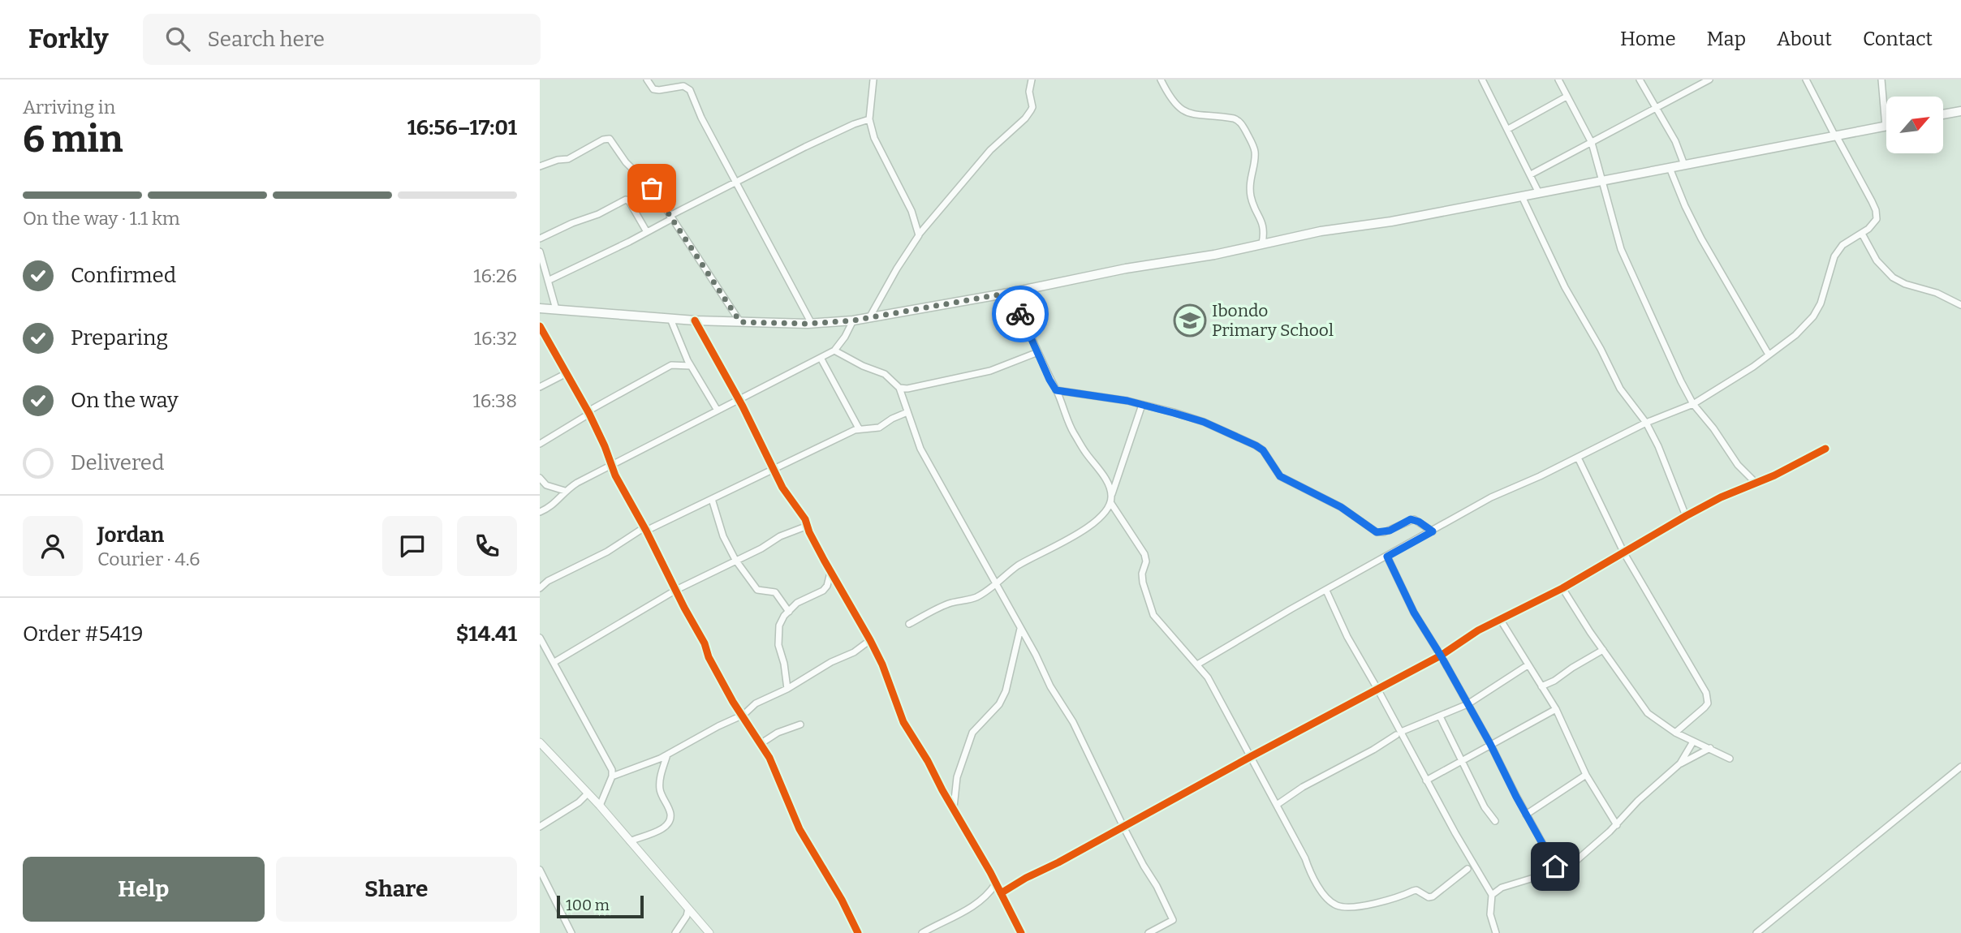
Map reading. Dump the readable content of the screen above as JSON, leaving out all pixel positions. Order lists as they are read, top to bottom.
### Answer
{
  "places": {
    "school or university": ["Ibondo Primary School"]
  },
  "scale_bar": "100 m",
  "north": "top right",
  "page": {
    "header": "Forkly",
    "search": "Search here",
    "nav": [
      "Home",
      "Map",
      "About",
      "Contact"
    ],
    "heading": ["6 min", "Arriving in", "16:56–17:01"],
    "panel": [
      "Jordan",
      "Courier · 4.6",
      "Order #5419",
      "$14.41"
    ],
    "bar": "On the way · 1.1 km",
    "list": [
      ["Confirmed", "16:26"],
      ["Preparing", "16:32"],
      ["On the way", "16:38"],
      "Delivered"
    ],
    "buttons": ["Help", "Share"],
    "scale": "100 m"
  }
}
